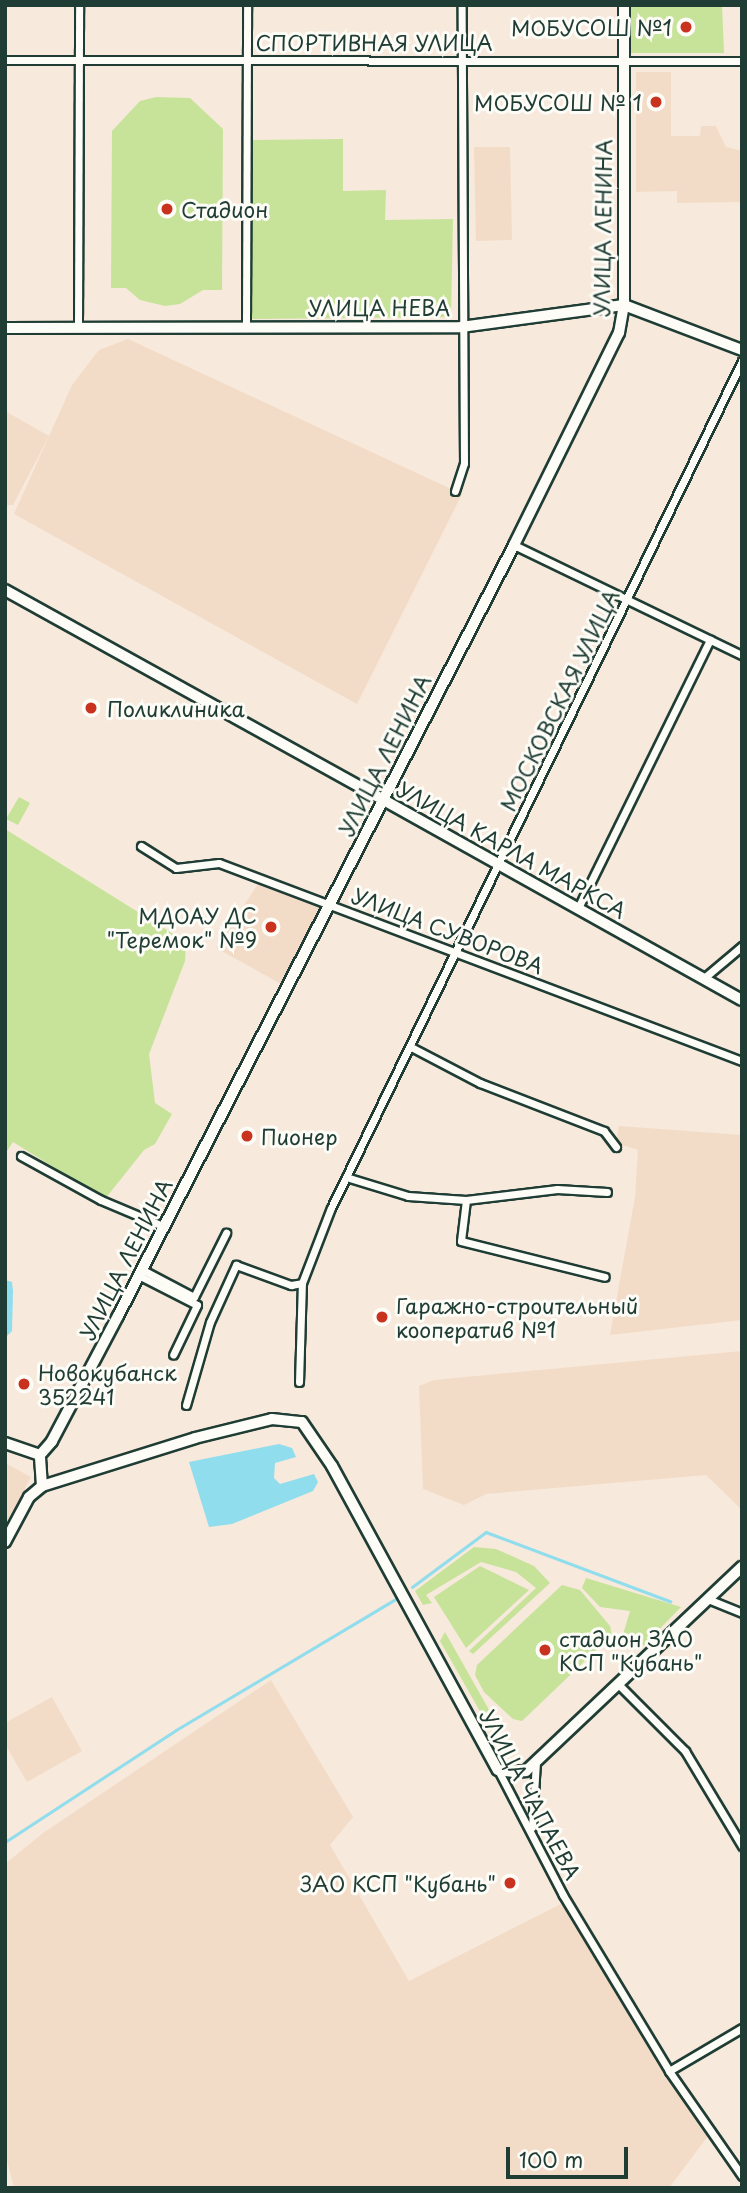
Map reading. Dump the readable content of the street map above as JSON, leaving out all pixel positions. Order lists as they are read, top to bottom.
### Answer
{
  "streets": {
    "main road": ["УЛИЦА ЛЕНИНА", "УЛИЦА НЕВА", "УЛИЦА КАРЛА МАРКСА"],
    "street": [
      "СПОРТИВНАЯ УЛИЦА",
      "МОСКОВСКАЯ УЛИЦА",
      "УЛИЦА СУВОРОВА",
      "УЛИЦА ЧАПАЕВА"
    ]
  },
  "crossings": [
    ["СПОРТИВНАЯ УЛИЦА", "УЛИЦА ЛЕНИНА"],
    ["УЛИЦА ЛЕНИНА", "УЛИЦА НЕВА"],
    ["УЛИЦА ЛЕНИНА", "УЛИЦА КАРЛА МАРКСА"],
    ["УЛИЦА ЛЕНИНА", "УЛИЦА СУВОРОВА"],
    ["МОСКОВСКАЯ УЛИЦА", "УЛИЦА КАРЛА МАРКСА"],
    ["МОСКОВСКАЯ УЛИЦА", "УЛИЦА СУВОРОВА"]
  ],
  "places": [
    "МОБУСОШ №1",
    "МОБУСОШ № 1",
    "Стадион",
    "Поликлиника",
    "МДОАУ ДС \"Теремок\" №9",
    "Пионер",
    "Гаражно-строительный кооператив №1",
    "Новокубанск 352241",
    "стадион ЗАО КСП \"Кубань\"",
    "ЗАО КСП \"Кубань\""
  ],
  "scale_bar": "100 m"
}
